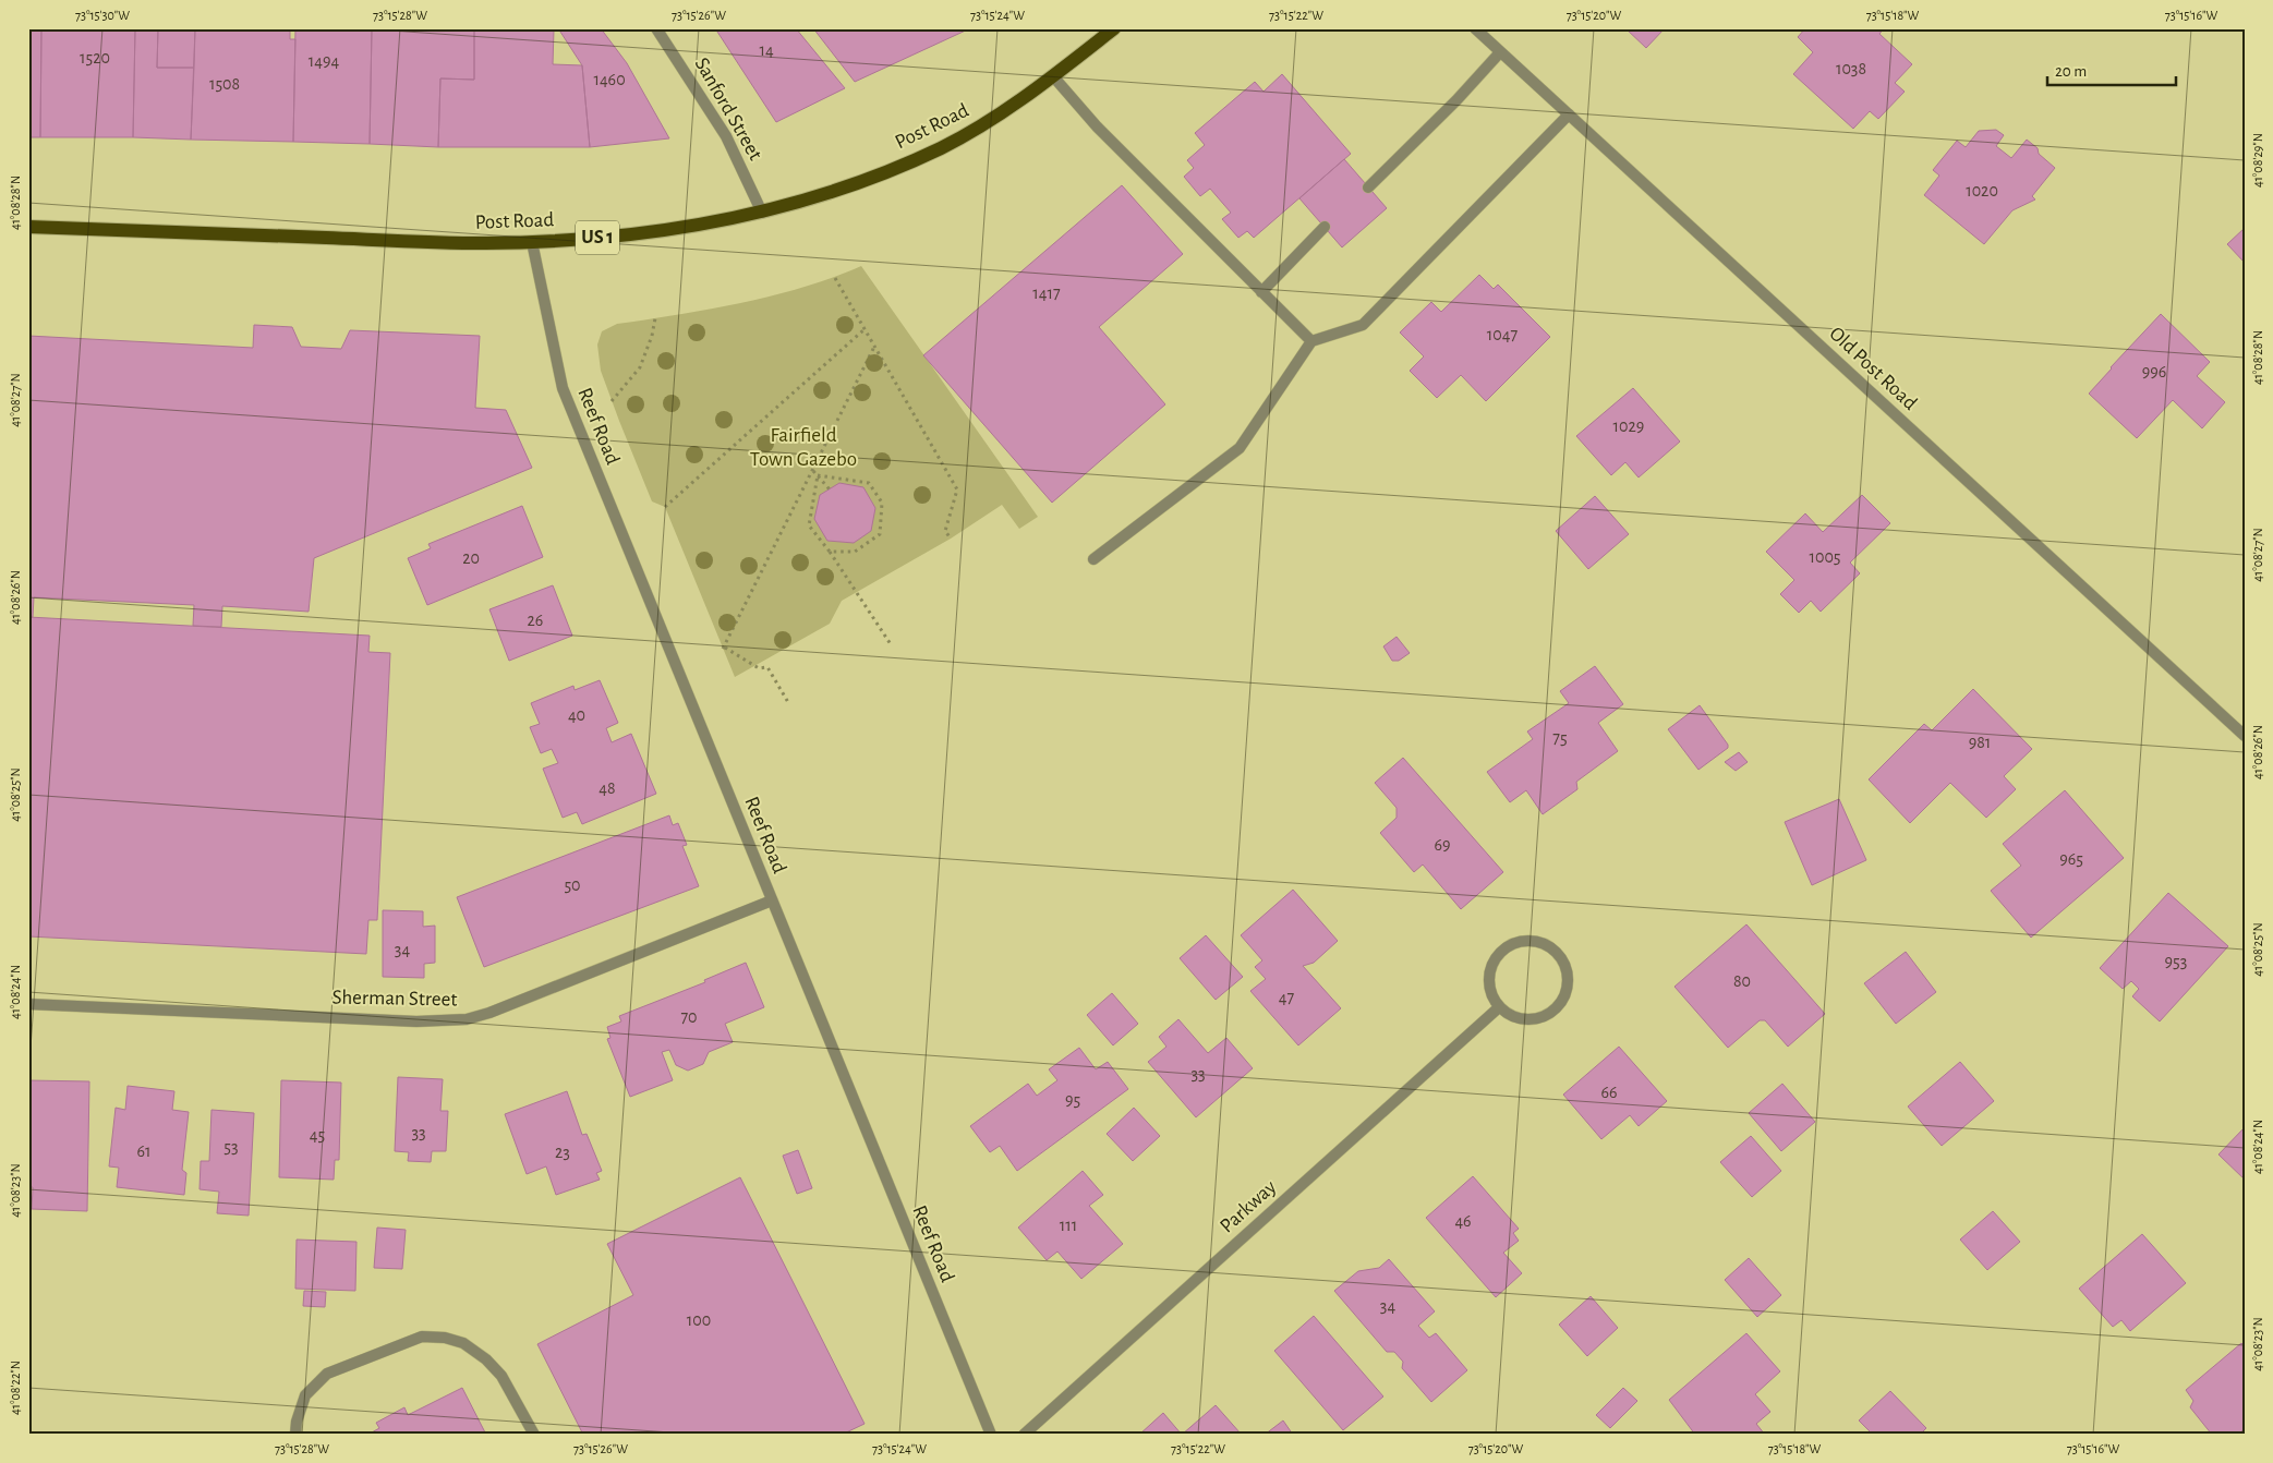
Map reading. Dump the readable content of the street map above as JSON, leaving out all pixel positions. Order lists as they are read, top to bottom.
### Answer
{
  "streets": {
    "main road": ["Post Road", "US 1"],
    "street": [
      "Sanford Street",
      "Old Post Road",
      "Reef Road",
      "Sherman Street",
      "Parkway"
    ]
  },
  "crossings": [
    ["Sanford Street", "Post Road"],
    ["Post Road", "Reef Road"],
    ["Reef Road", "Sherman Street"]
  ],
  "parks": ["Fairfield Town Gazebo"],
  "house_numbers": [
    "14",
    "1520",
    "1494",
    "1038",
    "1460",
    "1508",
    "1020",
    "1417",
    "1047",
    "996",
    "1029",
    "1005",
    "20",
    "26",
    "40",
    "75",
    "981",
    "48",
    "69",
    "965",
    "50",
    "34",
    "953",
    "80",
    "47",
    "70",
    "33",
    "66",
    "95",
    "33",
    "45",
    "53",
    "61",
    "23",
    "46",
    "111",
    "34",
    "100"
  ],
  "scale_bar": "20 m",
  "coordinates": [
    "73°15'30\"W",
    "73°15'28\"W",
    "73°15'26\"W",
    "73°15'24\"W",
    "73°15'22\"W",
    "73°15'20\"W",
    "73°15'18\"W",
    "73°15'16\"W",
    "41°08'29\"N",
    "41°08'28\"N",
    "41°08'27\"N",
    "41°08'26\"N",
    "41°08'25\"N",
    "41°08'24\"N",
    "41°08'23\"N",
    "41°08'22\"N"
  ]
}
